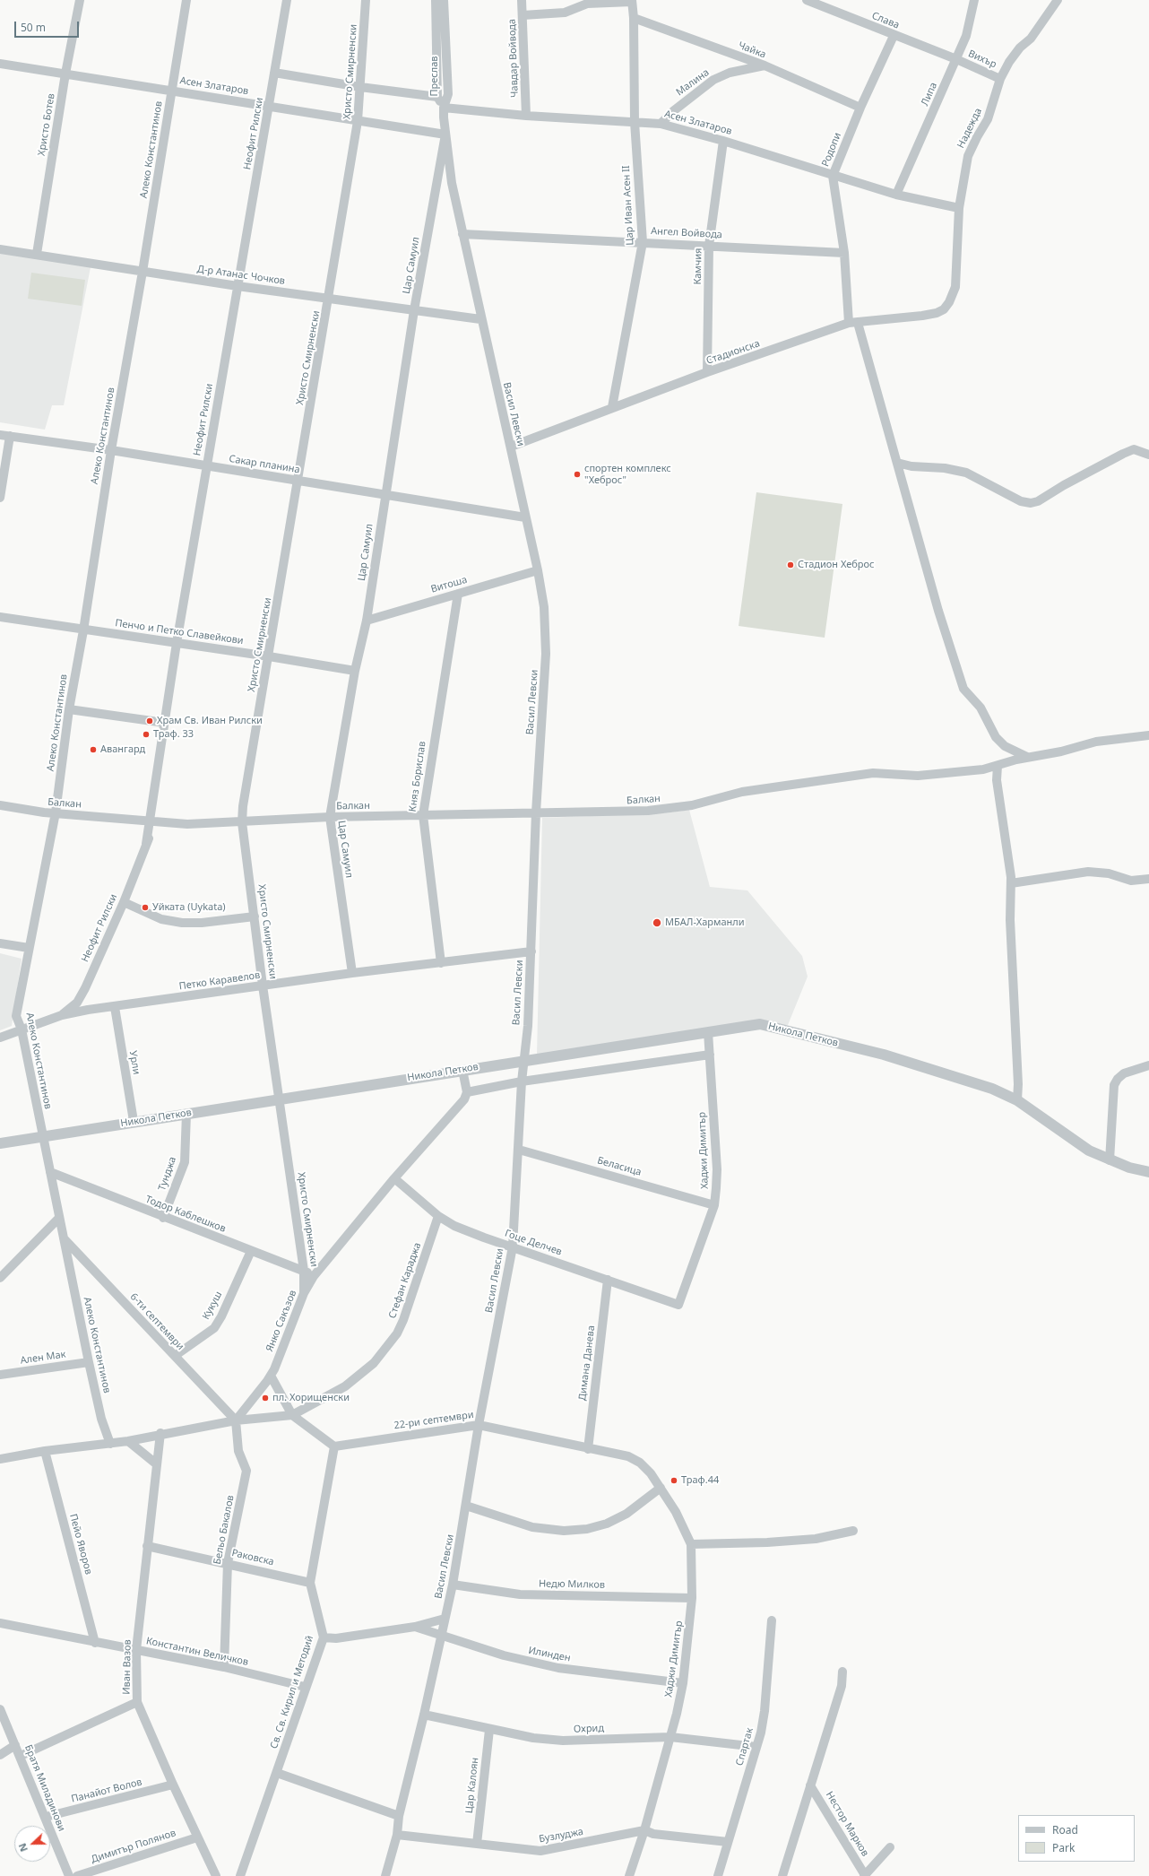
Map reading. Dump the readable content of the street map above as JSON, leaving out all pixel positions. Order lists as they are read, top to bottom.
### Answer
{
  "streets": {
    "street": [
      "Слава",
      "Чайка",
      "Чавдар Войвода",
      "Вихър",
      "Христо Смирненски",
      "Преслав",
      "Малина",
      "Асен Златаров",
      "Липа",
      "Христо Ботев",
      "Надежда",
      "Неофит Рилски",
      "Алеко Константинов",
      "Родопи",
      "Цар Иван Асен II",
      "Ангел Войвода",
      "Цар Самуил",
      "Камчия",
      "Д-р Атанас Чочков",
      "Стадионска",
      "Васил Левски",
      "Сакар планина",
      "Витоша",
      "Пенчо и Петко Славейкови",
      "Княз Борислав",
      "Балкан",
      "Петко Каравелов",
      "Никола Петков",
      "Урли",
      "Хаджи Димитър",
      "Беласица",
      "Тунджа",
      "Тодор Каблешков",
      "Гоце Делчев",
      "Стефан Караджа",
      "Кукуш",
      "Янко Сакъзов",
      "6-ти септември",
      "Ален Мак",
      "Димана Данева",
      "22-ри септември",
      "Бельо Бакалов",
      "Пейо Яворов",
      "Раковска",
      "Недю Милков",
      "Константин Величков",
      "Илинден",
      "Иван Вазов",
      "Св. Св. Кирил и Методий",
      "Охрид",
      "Спартак",
      "Цар Калоян",
      "Братя Миладинови",
      "Панайот Волов",
      "Нестор Марков",
      "Бузлуджа",
      "Димитър Полянов"
    ]
  },
  "crossings": [
    ["Слава", "Вихър"],
    ["Слава", "Липа"],
    ["Слава", "Родопи"],
    ["Чайка", "Малина"],
    ["Чайка", "Родопи"],
    ["Чайка", "Цар Иван Асен II"],
    ["Чавдар Войвода", "Асен Златаров"],
    ["Вихър", "Липа"],
    ["Вихър", "Надежда"],
    ["Христо Смирненски", "Асен Златаров"],
    ["Христо Смирненски", "Д-р Атанас Чочков"],
    ["Христо Смирненски", "Сакар планина"],
    ["Христо Смирненски", "Пенчо и Петко Славейкови"],
    ["Христо Смирненски", "Балкан"],
    ["Христо Смирненски", "Петко Каравелов"],
    ["Христо Смирненски", "Никола Петков"],
    ["Христо Смирненски", "Тодор Каблешков"],
    ["Христо Смирненски", "Янко Сакъзов"],
    ["Преслав", "Асен Златаров"],
    ["Преслав", "Васил Левски"],
    ["Малина", "Асен Златаров"],
    ["Асен Златаров", "Липа"],
    ["Асен Златаров", "Христо Ботев"],
    ["Асен Златаров", "Надежда"],
    ["Асен Златаров", "Неофит Рилски"],
    ["Асен Златаров", "Алеко Константинов"],
    ["Асен Златаров", "Родопи"],
    ["Асен Златаров", "Цар Иван Асен II"],
    ["Асен Златаров", "Цар Самуил"],
    ["Асен Златаров", "Камчия"],
    ["Асен Златаров", "Васил Левски"],
    ["Христо Ботев", "Д-р Атанас Чочков"],
    ["Надежда", "Стадионска"],
    ["Неофит Рилски", "Д-р Атанас Чочков"],
    ["Неофит Рилски", "Сакар планина"],
    ["Неофит Рилски", "Пенчо и Петко Славейкови"],
    ["Неофит Рилски", "Балкан"],
    ["Неофит Рилски", "Петко Каравелов"],
    ["Алеко Константинов", "Д-р Атанас Чочков"],
    ["Алеко Константинов", "Сакар планина"],
    ["Алеко Константинов", "Пенчо и Петко Славейкови"],
    ["Алеко Константинов", "Балкан"],
    ["Алеко Константинов", "Петко Каравелов"],
    ["Алеко Константинов", "Никола Петков"],
    ["Алеко Константинов", "Тодор Каблешков"],
    ["Алеко Константинов", "6-ти септември"],
    ["Алеко Константинов", "Ален Мак"],
    ["Родопи", "Ангел Войвода"],
    ["Родопи", "Стадионска"],
    ["Родопи", "Балкан"],
    ["Цар Иван Асен II", "Ангел Войвода"],
    ["Цар Иван Асен II", "Стадионска"],
    ["Ангел Войвода", "Камчия"],
    ["Ангел Войвода", "Васил Левски"],
    ["Цар Самуил", "Д-р Атанас Чочков"],
    ["Цар Самуил", "Васил Левски"],
    ["Цар Самуил", "Сакар планина"],
    ["Цар Самуил", "Витоша"],
    ["Цар Самуил", "Пенчо и Петко Славейкови"],
    ["Цар Самуил", "Балкан"],
    ["Цар Самуил", "Петко Каравелов"],
    ["Камчия", "Стадионска"],
    ["Д-р Атанас Чочков", "Васил Левски"],
    ["Стадионска", "Васил Левски"],
    ["Васил Левски", "Сакар планина"],
    ["Васил Левски", "Витоша"],
    ["Васил Левски", "Балкан"],
    ["Васил Левски", "Петко Каравелов"],
    ["Васил Левски", "Никола Петков"],
    ["Васил Левски", "Беласица"],
    ["Васил Левски", "Гоце Делчев"],
    ["Васил Левски", "22-ри септември"],
    ["Васил Левски", "Недю Милков"],
    ["Васил Левски", "Илинден"],
    ["Васил Левски", "Охрид"],
    ["Васил Левски", "Бузлуджа"],
    ["Витоша", "Княз Борислав"],
    ["Княз Борислав", "Балкан"],
    ["Княз Борислав", "Петко Каравелов"],
    ["Петко Каравелов", "Урли"],
    ["Никола Петков", "Урли"],
    ["Никола Петков", "Хаджи Димитър"],
    ["Никола Петков", "Тунджа"],
    ["Хаджи Димитър", "Беласица"],
    ["Хаджи Димитър", "Гоце Делчев"],
    ["Хаджи Димитър", "22-ри септември"],
    ["Хаджи Димитър", "Недю Милков"],
    ["Хаджи Димитър", "Илинден"],
    ["Хаджи Димитър", "Охрид"],
    ["Хаджи Димитър", "Бузлуджа"],
    ["Тунджа", "Тодор Каблешков"],
    ["Тодор Каблешков", "Кукуш"],
    ["Тодор Каблешков", "Янко Сакъзов"],
    ["Гоце Делчев", "Стефан Караджа"],
    ["Гоце Делчев", "Янко Сакъзов"],
    ["Гоце Делчев", "Димана Данева"],
    ["Стефан Караджа", "Янко Сакъзов"],
    ["Стефан Караджа", "6-ти септември"],
    ["Стефан Караджа", "Бельо Бакалов"],
    ["Кукуш", "6-ти септември"],
    ["Янко Сакъзов", "6-ти септември"],
    ["Янко Сакъзов", "Бельо Бакалов"],
    ["6-ти септември", "Бельо Бакалов"],
    ["Димана Данева", "22-ри септември"],
    ["22-ри септември", "Св. Св. Кирил и Методий"],
    ["Бельо Бакалов", "Раковска"],
    ["Бельо Бакалов", "Константин Величков"],
    ["Пейо Яворов", "Константин Величков"],
    ["Раковска", "Иван Вазов"],
    ["Раковска", "Св. Св. Кирил и Методий"],
    ["Константин Величков", "Иван Вазов"],
    ["Константин Величков", "Св. Св. Кирил и Методий"],
    ["Илинден", "Св. Св. Кирил и Методий"],
    ["Иван Вазов", "Панайот Волов"],
    ["Иван Вазов", "Димитър Полянов"],
    ["Охрид", "Спартак"],
    ["Охрид", "Цар Калоян"],
    ["Спартак", "Бузлуджа"],
    ["Цар Калоян", "Бузлуджа"],
    ["Братя Миладинови", "Панайот Волов"]
  ],
  "places": [
    "спортен комплекс \"Хеброс\"",
    "Стадион Хеброс",
    "Храм Св. Иван Рилски",
    "Траф. 33",
    "Авангард",
    "Уйката (Uykata)",
    "МБАЛ-Харманли",
    "пл. Хорищенски",
    "Траф.44"
  ],
  "legend": ["Road", "Park"],
  "scale_bar": "50 m",
  "north": "left"
}
